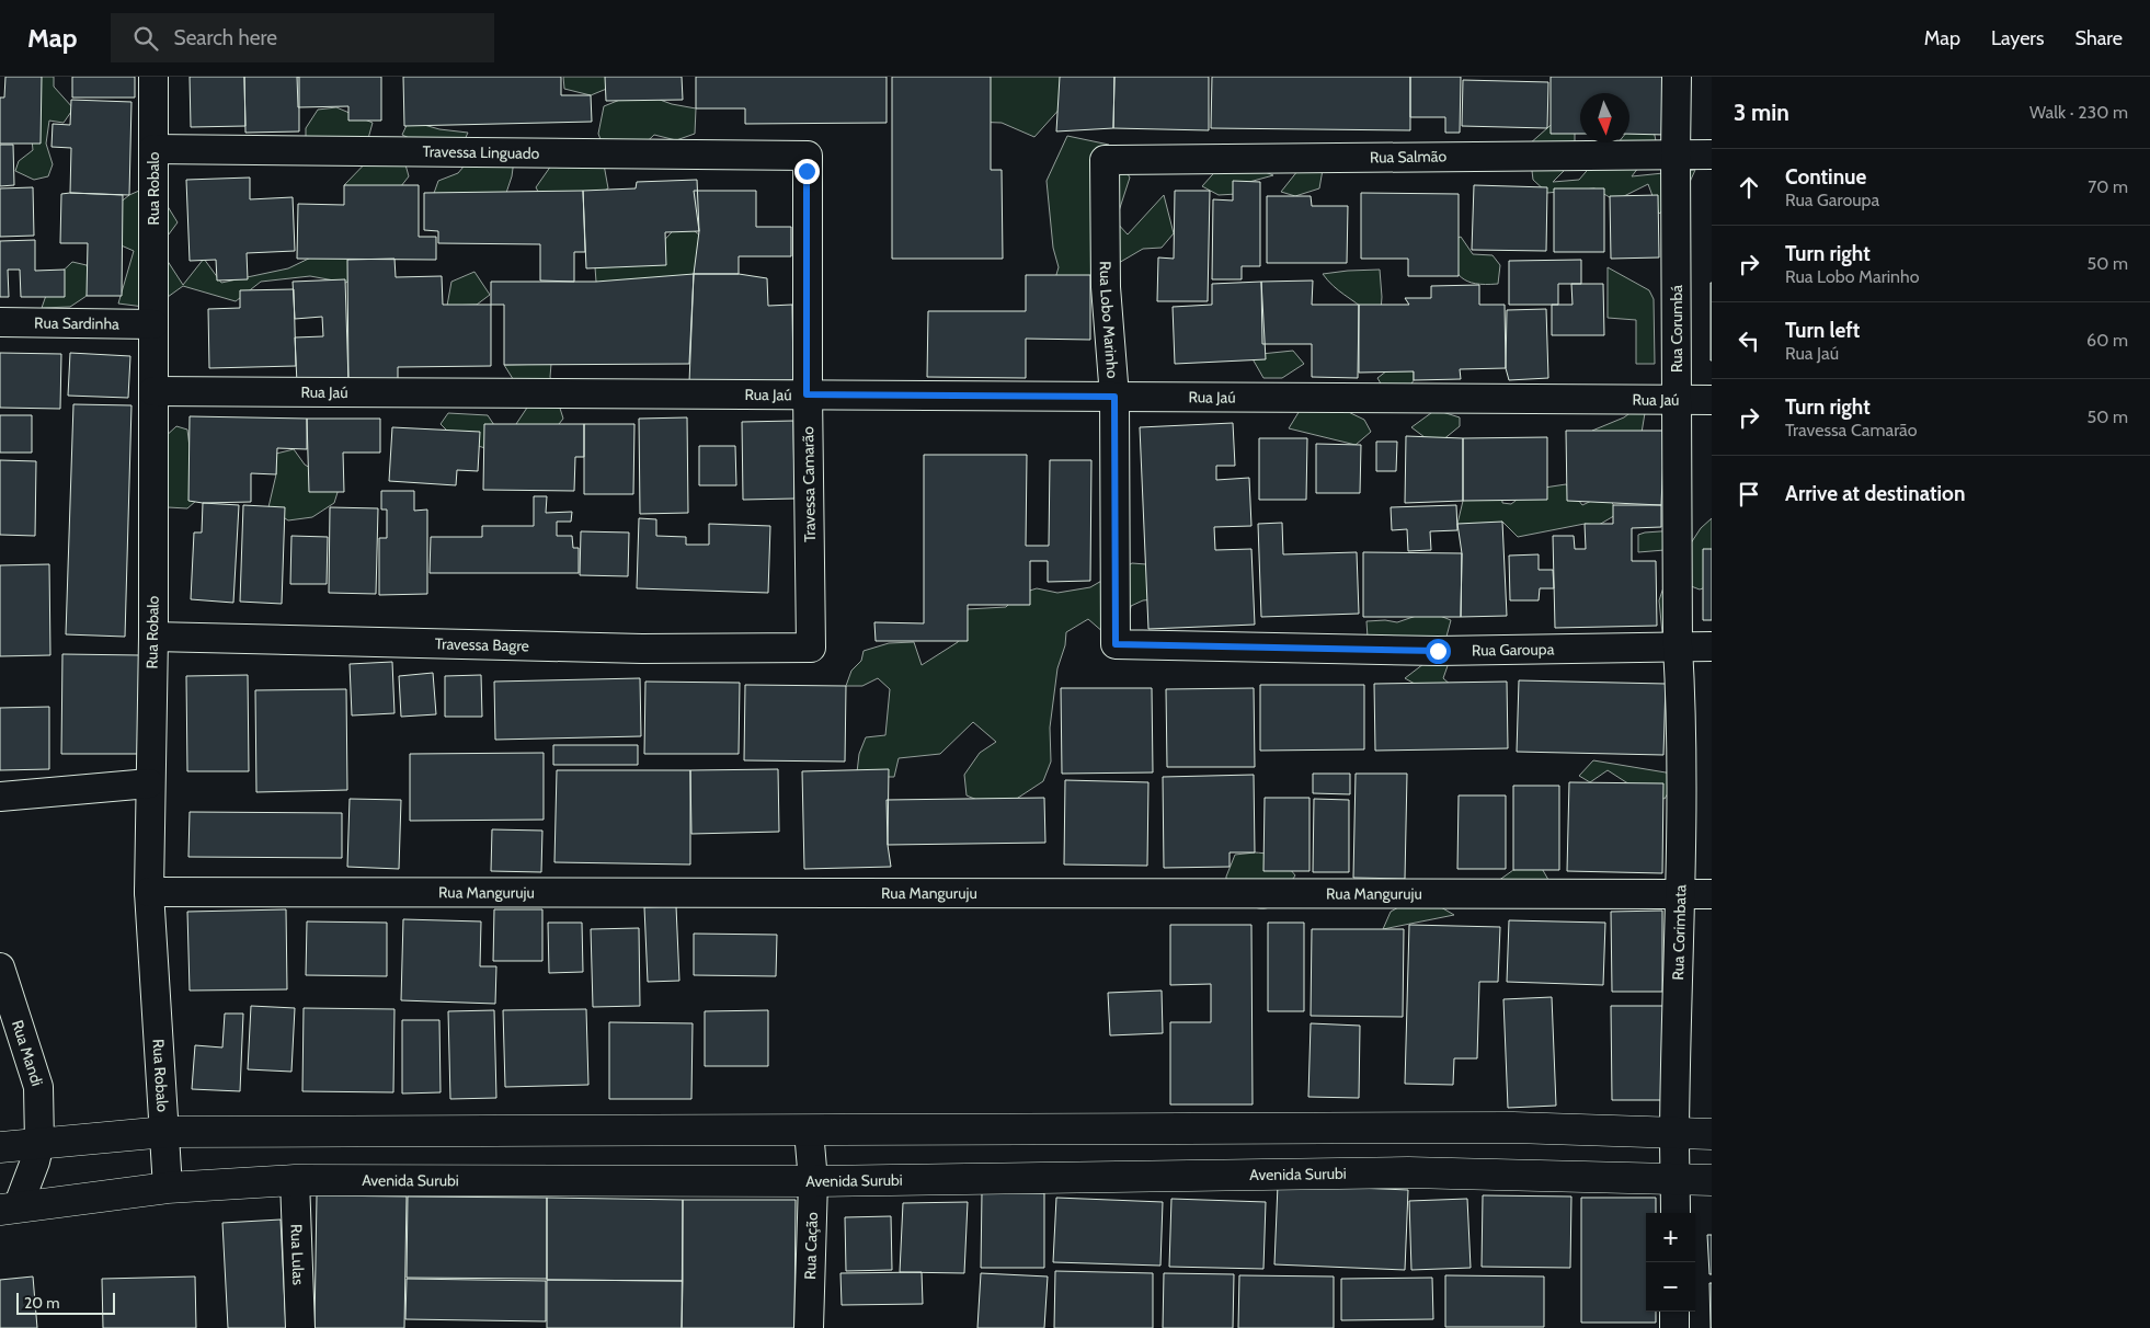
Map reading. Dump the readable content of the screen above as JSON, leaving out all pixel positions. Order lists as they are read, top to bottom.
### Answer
{
  "streets": {
    "street": [
      "Travessa Linguado",
      "Rua Salmão",
      "Rua Robalo",
      "Rua Lobo Marinho",
      "Rua Sardinha",
      "Rua Corumbá",
      "Rua Jaú",
      "Travessa Camarão",
      "Travessa Bagre",
      "Rua Garoupa",
      "Rua Manguruju",
      "Rua Corimbata",
      "Rua Mandi",
      "Avenida Surubi",
      "Rua Cação",
      "Rua Lulas"
    ]
  },
  "crossings": [
    ["Travessa Linguado", "Rua Robalo"],
    ["Travessa Linguado", "Travessa Camarão"],
    ["Rua Salmão", "Rua Lobo Marinho"],
    ["Rua Salmão", "Rua Corumbá"],
    ["Rua Robalo", "Rua Sardinha"],
    ["Rua Robalo", "Rua Jaú"],
    ["Rua Robalo", "Travessa Bagre"],
    ["Rua Robalo", "Rua Manguruju"],
    ["Rua Robalo", "Avenida Surubi"],
    ["Rua Lobo Marinho", "Rua Jaú"],
    ["Rua Lobo Marinho", "Rua Garoupa"],
    ["Rua Corumbá", "Rua Jaú"],
    ["Rua Corumbá", "Rua Garoupa"],
    ["Rua Corumbá", "Rua Corimbata"],
    ["Rua Jaú", "Travessa Camarão"],
    ["Travessa Camarão", "Travessa Bagre"],
    ["Rua Garoupa", "Rua Corimbata"],
    ["Rua Manguruju", "Rua Corimbata"],
    ["Rua Corimbata", "Avenida Surubi"],
    ["Rua Mandi", "Avenida Surubi"],
    ["Avenida Surubi", "Rua Cação"],
    ["Avenida Surubi", "Rua Lulas"]
  ],
  "scale_bar": "20 m",
  "north": "bottom",
  "page": {
    "header": "Map",
    "search": "Search here",
    "nav": ["Map", "Layers", "Share"],
    "heading": ["3 min", "Walk · 230 m"],
    "list": [
      ["Continue", "Rua Garoupa", "70 m"],
      ["Turn right", "Rua Lobo Marinho", "50 m"],
      ["Turn left", "Rua Jaú", "60 m"],
      ["Turn right", "Travessa Camarão", "50 m"],
      "Arrive at destination"
    ],
    "map_buttons": ["+", "−"],
    "scale": "20 m"
  }
}
